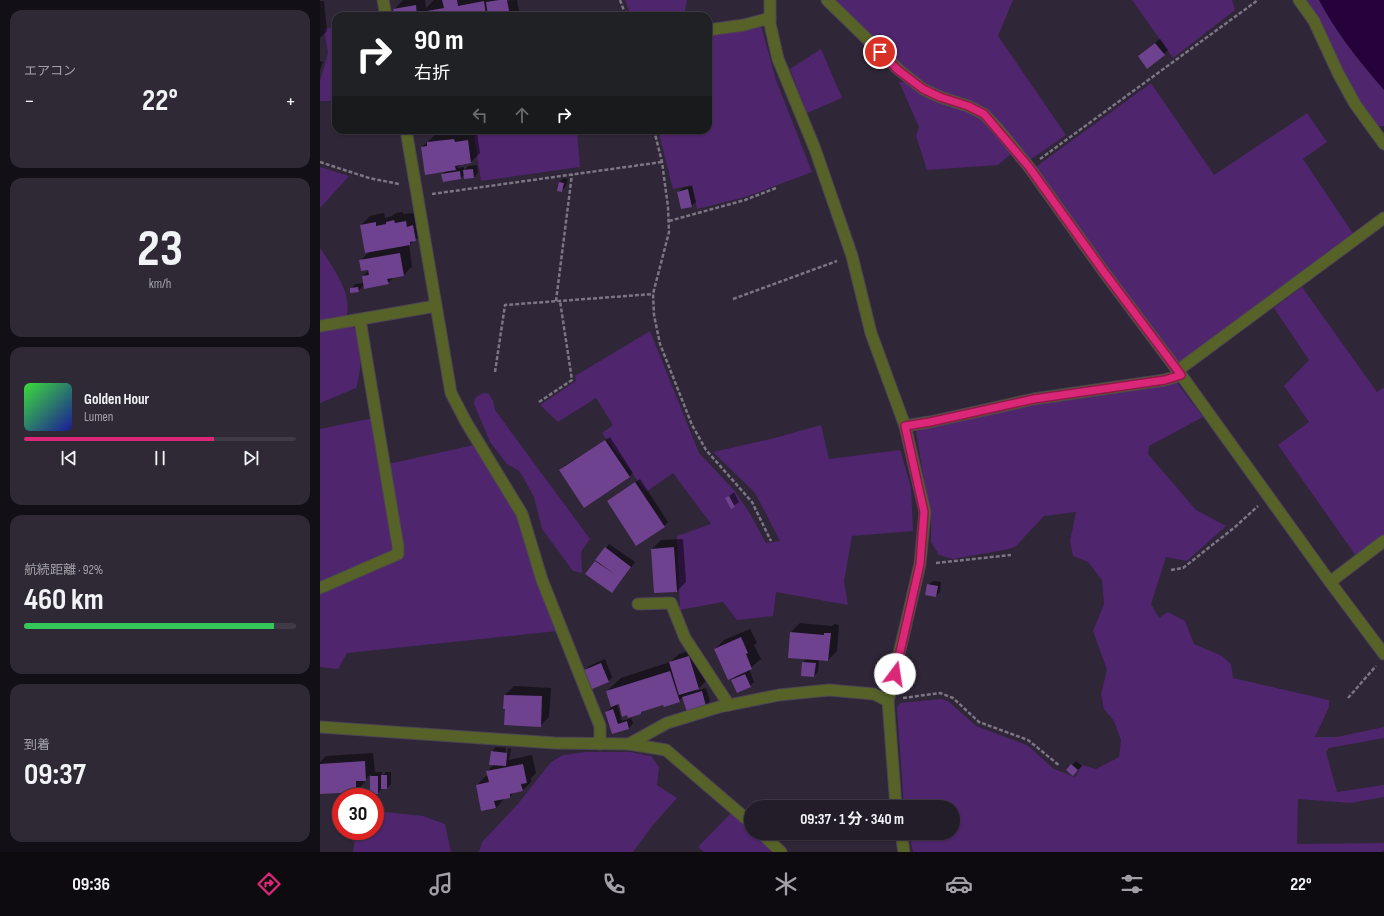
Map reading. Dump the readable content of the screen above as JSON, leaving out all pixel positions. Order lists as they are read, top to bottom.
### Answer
{
  "page": {
    "tile": [
      "エアコン",
      ["23", "km/h"],
      ["航続距離 · 92%", "460 km"],
      ["到着", "09:37"]
    ],
    "turn": ["90 m", "右折"],
    "heat": ["−", "22°", "+"],
    "song": ["Golden Hour", "Lumen"],
    "limit": "30",
    "trip": "09:37 · 1 分 · 340 m",
    "tabs": ["09:36", "22°"]
  }
}
